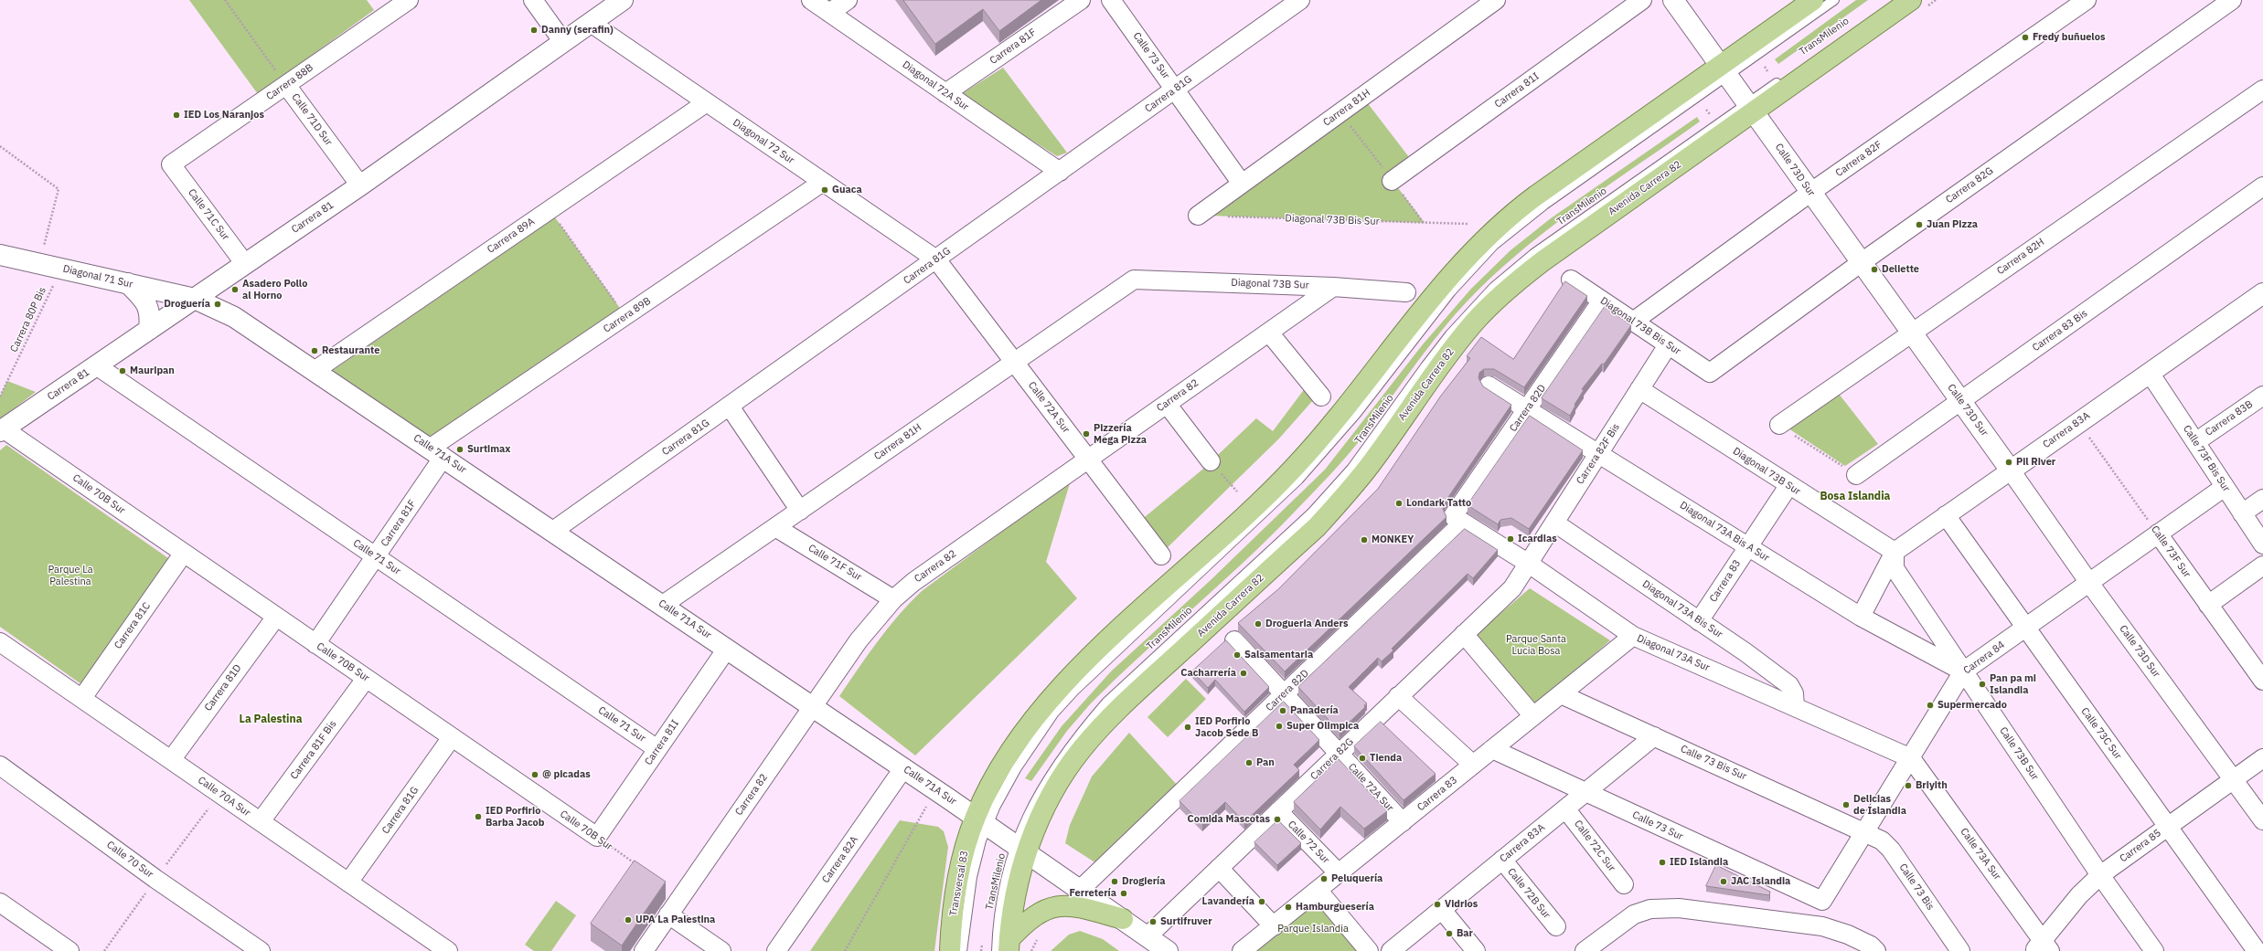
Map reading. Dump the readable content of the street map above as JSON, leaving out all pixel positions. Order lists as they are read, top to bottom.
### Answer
{
  "streets": {
    "main road": ["Avenida Carrera 82", "Transversal 83"],
    "street": [
      "Carrera 81F",
      "Calle 73 Sur",
      "Carrera 88B",
      "Diagonal 72A Sur",
      "Carrera 81I",
      "Carrera 81G",
      "Carrera 81H",
      "Calle 71D Sur",
      "Diagonal 72 Sur",
      "Carrera 82F",
      "Calle 73D Sur",
      "Carrera 82G",
      "Calle 71C Sur",
      "Carrera 81",
      "Diagonal 73B Bis Sur",
      "Carrera 89A",
      "Carrera 82H",
      "Diagonal 71 Sur",
      "Diagonal 73B Sur",
      "Carrera 89B",
      "Carrera 83 Bis",
      "Carrera 82",
      "Calle 72A Sur",
      "Carrera 82D",
      "Carrera 83B",
      "Carrera 83A",
      "Calle 71A Sur",
      "Carrera 82F Bis",
      "Calle 73F Bis Sur",
      "Calle 70B Sur",
      "Diagonal 73A Bis A Sur",
      "Calle 73F Sur",
      "Calle 71 Sur",
      "Calle 71F Sur",
      "Carrera 83",
      "Diagonal 73A Bis Sur",
      "Carrera 81C",
      "Diagonal 73A Sur",
      "Carrera 84",
      "Carrera 81D",
      "Calle 73C Sur",
      "Carrera 81F Bis",
      "Calle 73B Sur",
      "Calle 73 Bis Sur",
      "Calle 70A Sur",
      "Calle 72 Sur",
      "Calle 72C Sur",
      "Carrera 85",
      "Calle 73A Sur",
      "Calle 70 Sur",
      "Carrera 82A",
      "Calle 73 Bis",
      "Calle 72B Sur"
    ],
    "lane": ["TransMilenio"],
    "path": ["Carrera 80P Bis"]
  },
  "crossings": [
    ["Carrera 81F", "Diagonal 72A Sur"],
    ["Carrera 81F", "Carrera 89B"],
    ["Carrera 81F", "Calle 71A Sur"],
    ["Carrera 81F", "Calle 70B Sur"],
    ["Carrera 81F", "Calle 71 Sur"],
    ["Calle 73 Sur", "Carrera 81G"],
    ["Calle 73 Sur", "Carrera 81H"],
    ["Calle 73 Sur", "Carrera 83A"],
    ["Calle 73 Sur", "Carrera 83"],
    ["Calle 73 Sur", "Carrera 84"],
    ["Carrera 88B", "Calle 71D Sur"],
    ["Carrera 88B", "Calle 71C Sur"],
    ["Diagonal 72A Sur", "Carrera 81G"],
    ["Carrera 81I", "Calle 71A Sur"],
    ["Carrera 81I", "Calle 70B Sur"],
    ["Carrera 81I", "Calle 71 Sur"],
    ["Carrera 81G", "Diagonal 72 Sur"],
    ["Carrera 81G", "Calle 72A Sur"],
    ["Carrera 81G", "Calle 71A Sur"],
    ["Carrera 81G", "Calle 70B Sur"],
    ["Carrera 81G", "Calle 70A Sur"],
    ["Carrera 81H", "Diagonal 73B Bis Sur"],
    ["Carrera 81H", "Diagonal 73B Sur"],
    ["Carrera 81H", "Calle 72A Sur"],
    ["Carrera 81H", "Calle 71A Sur"],
    ["Carrera 81H", "Calle 71F Sur"],
    ["Calle 71D Sur", "Carrera 81"],
    ["Diagonal 72 Sur", "Carrera 81"],
    ["Diagonal 72 Sur", "Carrera 89A"],
    ["Diagonal 72 Sur", "Carrera 89B"],
    ["Diagonal 72 Sur", "Calle 72A Sur"],
    ["Carrera 82F", "Calle 73D Sur"],
    ["Carrera 82F", "Diagonal 73B Bis Sur"],
    ["Calle 73D Sur", "Carrera 82G"],
    ["Calle 73D Sur", "Avenida Carrera 82"],
    ["Calle 73D Sur", "Carrera 82H"],
    ["Calle 73D Sur", "Carrera 83 Bis"],
    ["Calle 73D Sur", "Carrera 83A"],
    ["Calle 73D Sur", "Carrera 84"],
    ["Calle 73D Sur", "Carrera 85"],
    ["Carrera 82G", "Diagonal 73B Bis Sur"],
    ["Carrera 82G", "Calle 72A Sur"],
    ["Carrera 82G", "Calle 71A Sur"],
    ["Carrera 82G", "Carrera 82F Bis"],
    ["Carrera 82G", "Diagonal 73A Sur"],
    ["Carrera 82G", "Calle 72 Sur"],
    ["Avenida Carrera 82", "Calle 71A Sur"],
    ["Calle 71C Sur", "Carrera 81"],
    ["Carrera 81", "Diagonal 71 Sur"],
    ["Carrera 81", "Calle 71A Sur"],
    ["Carrera 81", "Calle 70B Sur"],
    ["Carrera 81", "Calle 71 Sur"],
    ["Diagonal 73B Bis Sur", "Carrera 82D"],
    ["Diagonal 73B Bis Sur", "Carrera 82F Bis"],
    ["Carrera 89A", "Calle 71A Sur"],
    ["Diagonal 71 Sur", "Carrera 80P Bis"],
    ["Diagonal 71 Sur", "Calle 71A Sur"],
    ["Diagonal 73B Sur", "Carrera 82"],
    ["Diagonal 73B Sur", "Carrera 83A"],
    ["Diagonal 73B Sur", "Carrera 82F Bis"],
    ["Diagonal 73B Sur", "Carrera 83"],
    ["Diagonal 73B Sur", "Calle 73B Sur"],
    ["Carrera 89B", "Calle 71A Sur"],
    ["Carrera 82", "Calle 72A Sur"],
    ["Carrera 82", "Calle 71A Sur"],
    ["Carrera 82", "Calle 71F Sur"],
    ["Calle 72A Sur", "Carrera 82D"],
    ["Calle 72A Sur", "Carrera 83"],
    ["Carrera 82D", "Calle 71A Sur"],
    ["Carrera 82D", "Diagonal 73A Bis A Sur"],
    ["Carrera 82D", "Diagonal 73A Sur"],
    ["Carrera 83B", "Calle 73F Bis Sur"],
    ["Carrera 83A", "Calle 73F Bis Sur"],
    ["Carrera 83A", "Diagonal 73A Bis A Sur"],
    ["Carrera 83A", "Calle 73F Sur"],
    ["Carrera 83A", "Calle 73C Sur"],
    ["Carrera 83A", "Calle 73B Sur"],
    ["Carrera 83A", "Calle 73 Bis Sur"],
    ["Carrera 83A", "Calle 72C Sur"],
    ["Carrera 83A", "Calle 72B Sur"],
    ["Calle 71A Sur", "Carrera 82A"],
    ["Calle 71A Sur", "Transversal 83"],
    ["Carrera 82F Bis", "Diagonal 73A Bis A Sur"],
    ["Carrera 82F Bis", "Diagonal 73A Bis Sur"],
    ["Carrera 82F Bis", "Diagonal 73A Sur"],
    ["Calle 73F Bis Sur", "Carrera 84"],
    ["Calle 70B Sur", "Carrera 81C"],
    ["Calle 70B Sur", "Carrera 81D"],
    ["Calle 70B Sur", "Carrera 81F Bis"],
    ["Diagonal 73A Bis A Sur", "Carrera 83"],
    ["Diagonal 73A Bis A Sur", "Carrera 84"],
    ["Diagonal 73A Bis A Sur", "Calle 73B Sur"],
    ["Calle 73F Sur", "Carrera 84"],
    ["Carrera 83", "Diagonal 73A Bis Sur"],
    ["Carrera 83", "Diagonal 73A Sur"],
    ["Carrera 83", "Calle 73 Bis Sur"],
    ["Carrera 83", "Calle 72 Sur"],
    ["Diagonal 73A Bis Sur", "Diagonal 73A Sur"],
    ["Carrera 81C", "Calle 70A Sur"],
    ["Diagonal 73A Sur", "Carrera 84"],
    ["Diagonal 73A Sur", "Calle 73A Sur"],
    ["Carrera 84", "Calle 73C Sur"],
    ["Carrera 84", "Calle 73B Sur"],
    ["Carrera 84", "Calle 73 Bis Sur"],
    ["Carrera 84", "Calle 73A Sur"],
    ["Carrera 84", "Calle 73 Bis"],
    ["Carrera 81D", "Calle 70A Sur"],
    ["Calle 73C Sur", "Carrera 85"],
    ["Carrera 81F Bis", "Calle 70A Sur"],
    ["Calle 73B Sur", "Carrera 85"],
    ["Calle 73 Bis Sur", "Calle 73 Bis"],
    ["Carrera 85", "Calle 73A Sur"]
  ],
  "districts": ["Bosa Islandia", "La Palestina"],
  "parks": ["Parque La Palestina", "Parque Santa Lucia Bosa", "Parque Islandia"],
  "places": [
    "Danny (serafin)",
    "Fredy buñuelos",
    "IED Los Naranjos",
    "Guaca",
    "Juan Pizza",
    "Deliette",
    "Asadero Pollo al Horno",
    "Droguería",
    "Restaurante",
    "Mauripan",
    "Pizzería Mega Pizza",
    "Surtimax",
    "Pil River",
    "Londark Tatto",
    "Icardias",
    "MONKEY",
    "Drogueria Anders",
    "Salsamentaria",
    "Cacharrería",
    "Pan pa mi Islandia",
    "Supermercado",
    "Panadería",
    "Super Olimpica",
    "IED Porfirio Jacob Sede B",
    "Tienda",
    "Pan",
    "@ picadas",
    "Briyith",
    "Delicias de Islandia",
    "IED Porfirio Barba Jacob",
    "Comida Mascotas",
    "IED Islandia",
    "Peluquería",
    "Drogiería",
    "JAC Islandia",
    "Ferretería",
    "Lavandería",
    "Vidrios",
    "Hamburguesería",
    "UPA La Palestina",
    "Surtifruver",
    "Bar"
  ]
}
